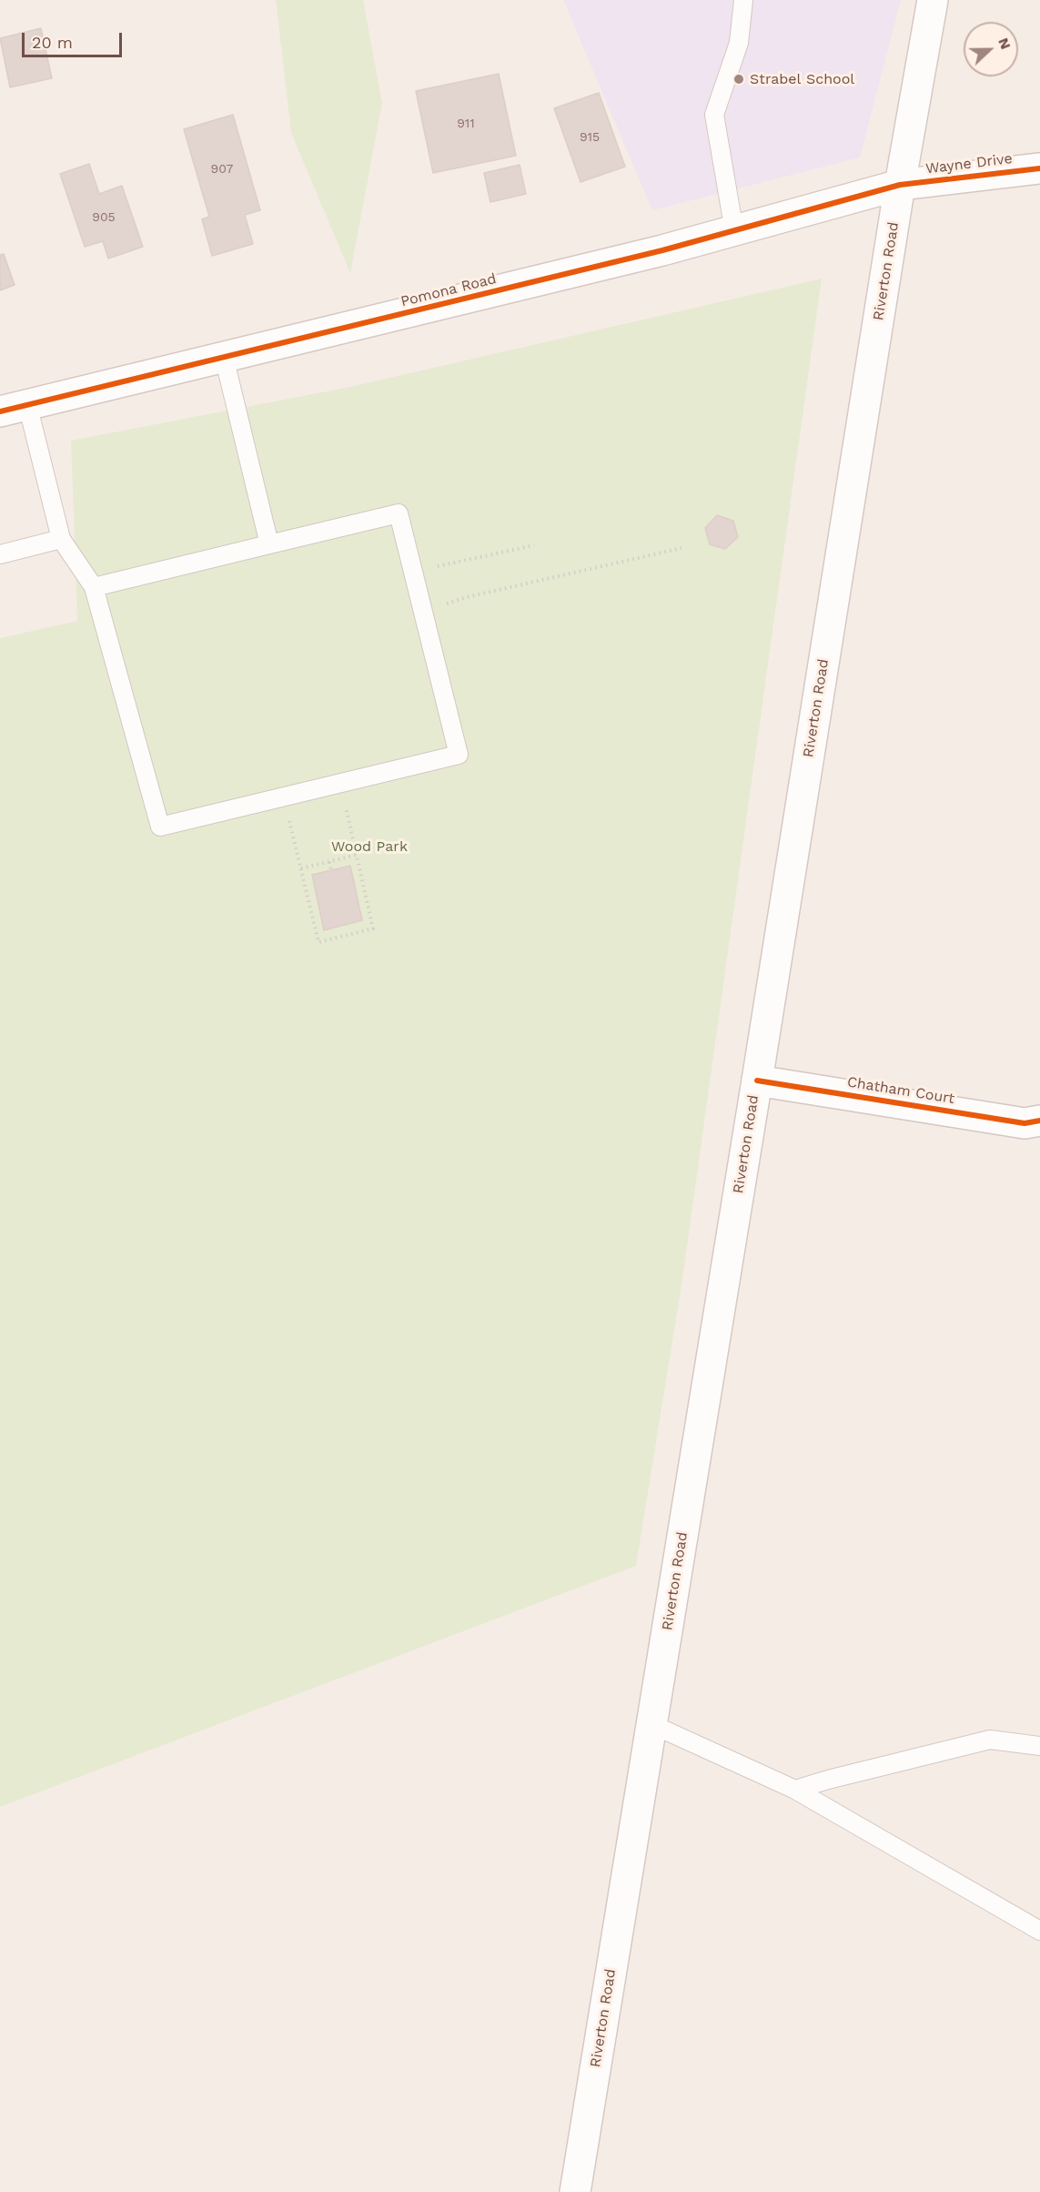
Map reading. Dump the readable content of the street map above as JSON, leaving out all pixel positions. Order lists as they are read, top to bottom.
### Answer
{
  "streets": {
    "main road": [
      "Wayne Drive",
      "Riverton Road",
      "Pomona Road",
      "Chatham Court"
    ]
  },
  "crossings": [
    ["Wayne Drive", "Riverton Road"],
    ["Wayne Drive", "Pomona Road"],
    ["Riverton Road", "Pomona Road"],
    ["Riverton Road", "Chatham Court"]
  ],
  "parks": ["Wood Park"],
  "places": ["Strabel School"],
  "house_numbers": [
    "911",
    "915",
    "907",
    "905"
  ],
  "scale_bar": "20 m",
  "north": "right"
}
